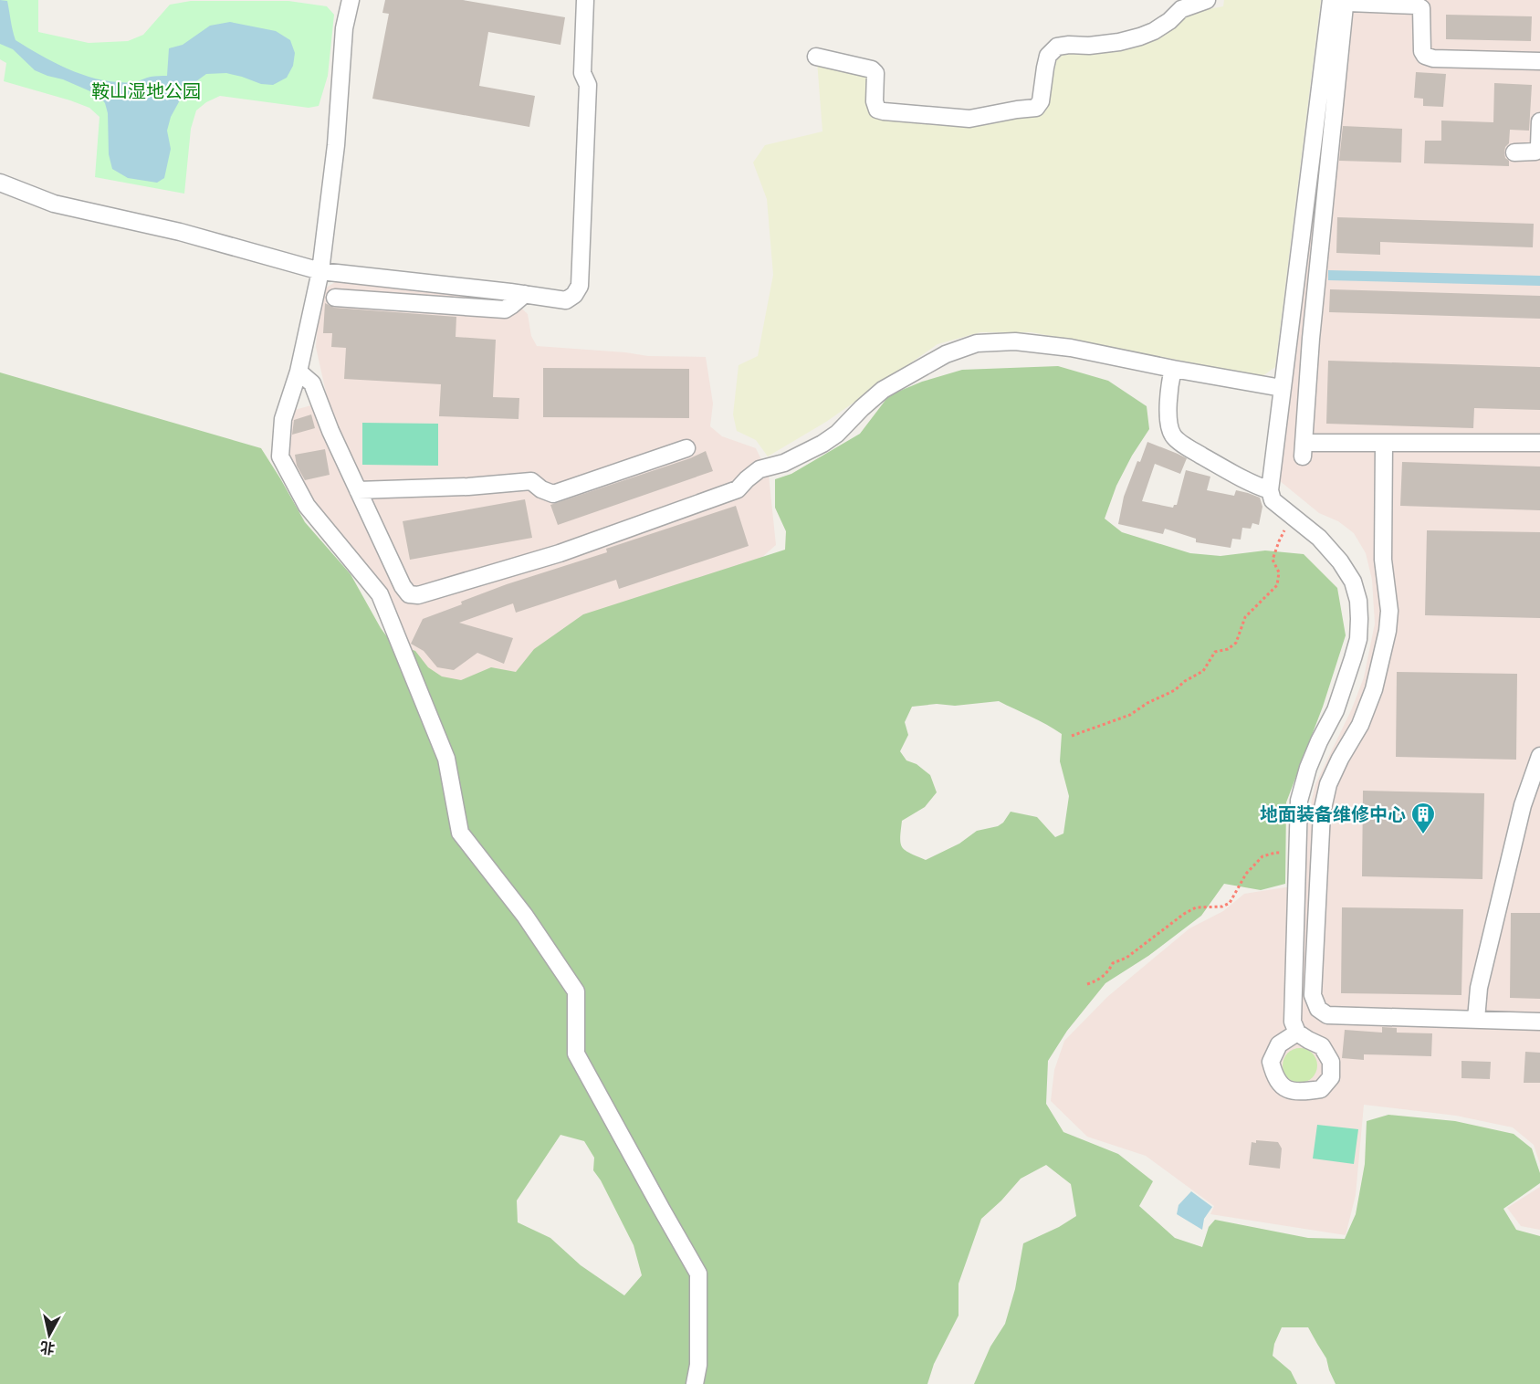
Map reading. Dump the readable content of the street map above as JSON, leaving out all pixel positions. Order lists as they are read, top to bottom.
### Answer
{
  "parks": ["鞍山湿地公园"],
  "places": {
    "building": ["地面装备维修中心"]
  },
  "north": "bottom"
}
